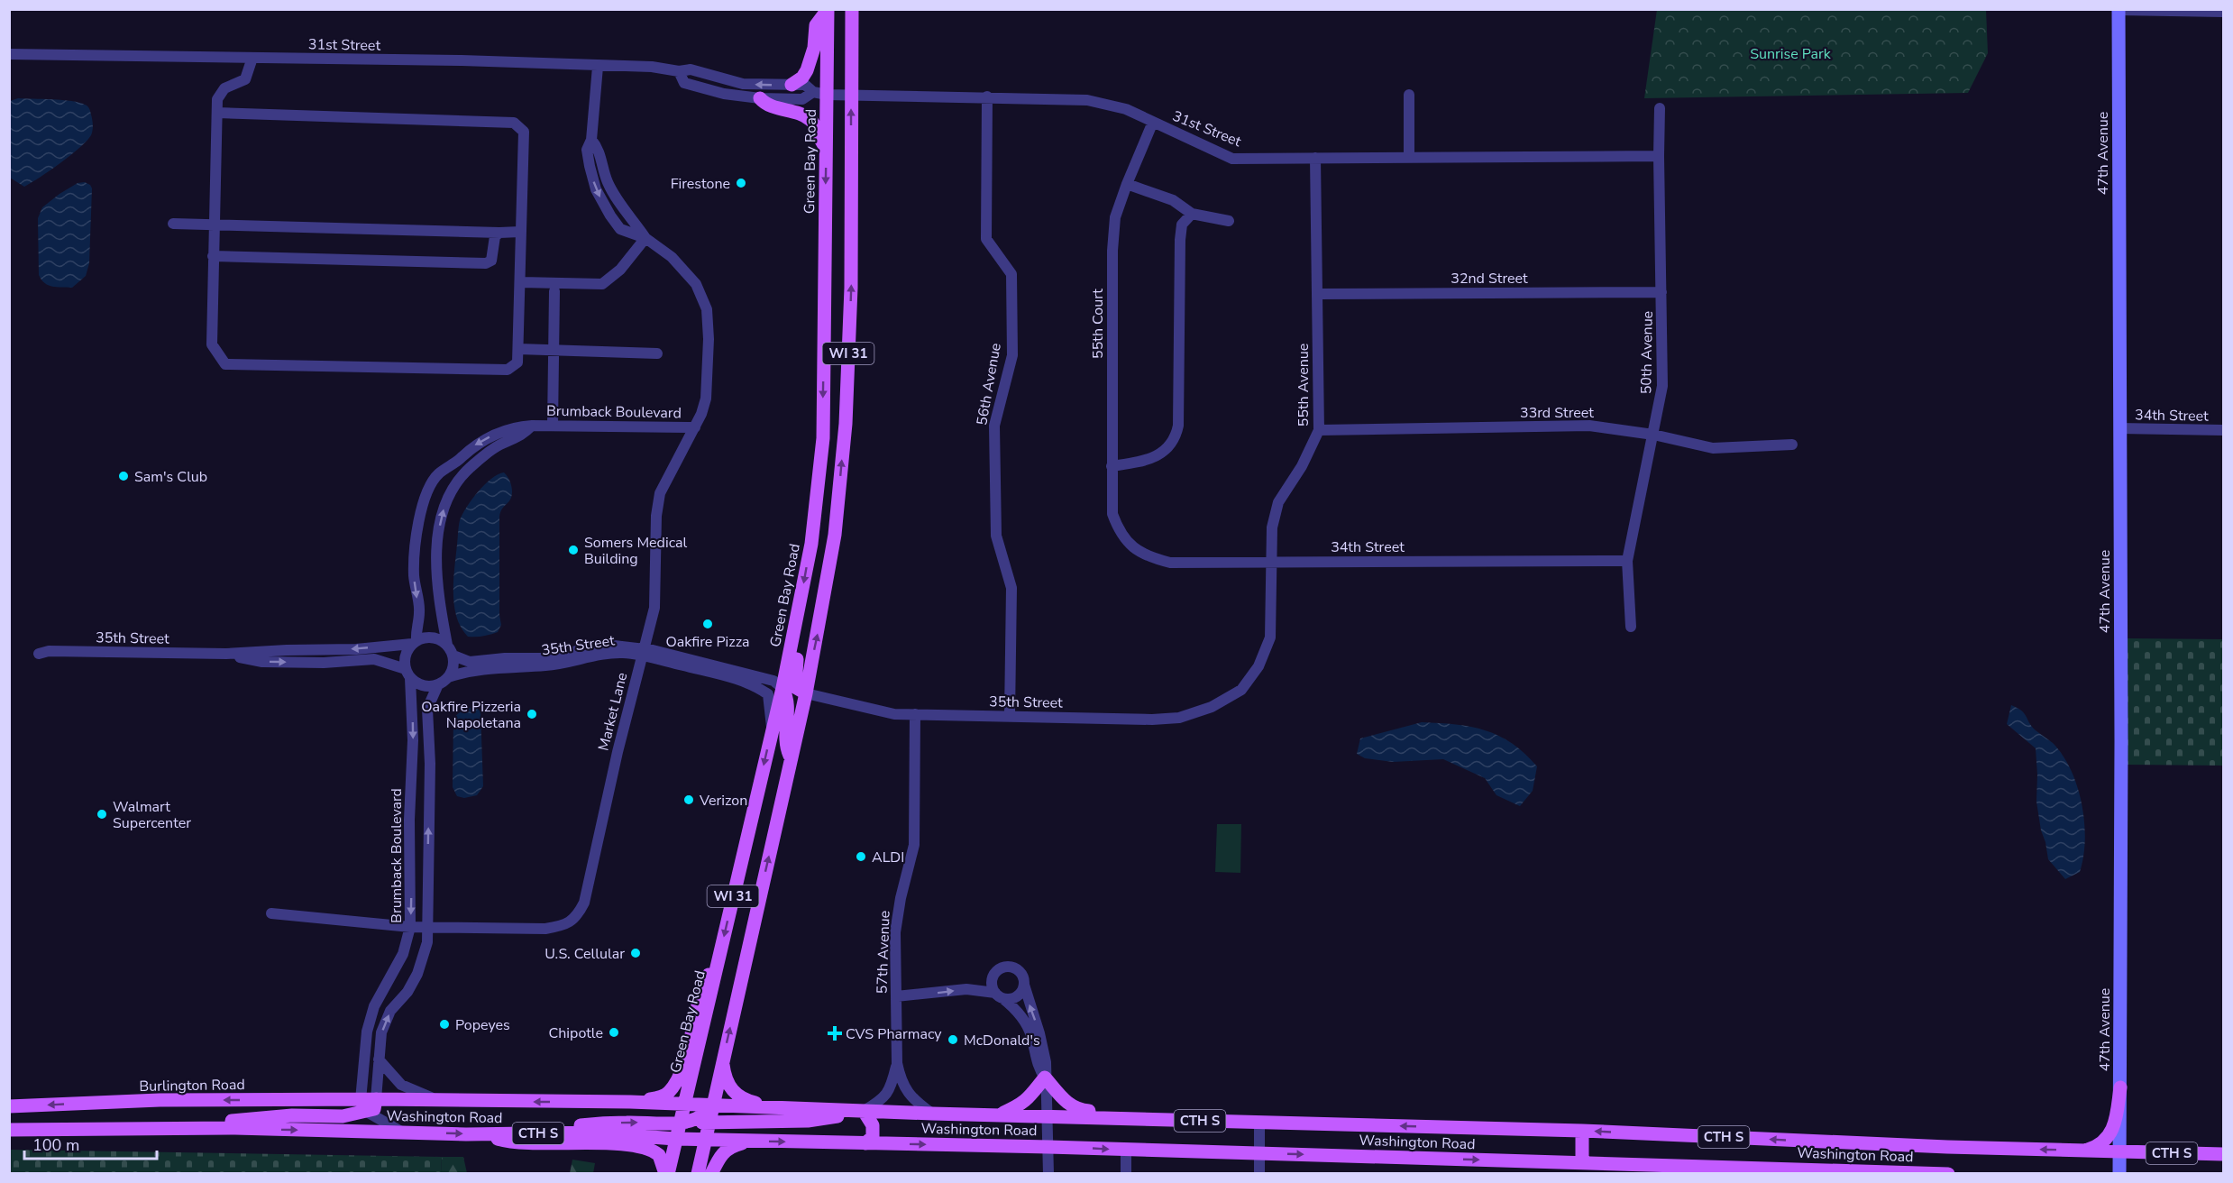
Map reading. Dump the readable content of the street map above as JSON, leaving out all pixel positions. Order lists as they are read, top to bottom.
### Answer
{
  "streets": {
    "main road": [
      "Green Bay Road",
      "WI 31",
      "Burlington Road",
      "Washington Road",
      "CTH S"
    ],
    "street": [
      "31st Street",
      "47th Avenue",
      "32nd Street",
      "55th Court",
      "50th Avenue",
      "56th Avenue",
      "55th Avenue",
      "Brumback Boulevard",
      "33rd Street",
      "34th Street",
      "35th Street",
      "Market Lane",
      "57th Avenue"
    ]
  },
  "crossings": [
    ["31st Street", "Green Bay Road"],
    ["31st Street", "55th Court"],
    ["31st Street", "50th Avenue"],
    ["31st Street", "WI 31"],
    ["31st Street", "56th Avenue"],
    ["31st Street", "55th Avenue"],
    ["31st Street", "Market Lane"],
    ["47th Avenue", "34th Street"],
    ["47th Avenue", "Washington Road"],
    ["Green Bay Road", "35th Street"],
    ["Green Bay Road", "Washington Road"],
    ["32nd Street", "50th Avenue"],
    ["32nd Street", "55th Avenue"],
    ["55th Court", "34th Street"],
    ["50th Avenue", "33rd Street"],
    ["50th Avenue", "34th Street"],
    ["WI 31", "35th Street"],
    ["WI 31", "Washington Road"],
    ["56th Avenue", "35th Street"],
    ["55th Avenue", "33rd Street"],
    ["55th Avenue", "34th Street"],
    ["55th Avenue", "35th Street"],
    ["Brumback Boulevard", "35th Street"],
    ["Brumback Boulevard", "Market Lane"],
    ["Brumback Boulevard", "Burlington Road"],
    ["35th Street", "Market Lane"],
    ["35th Street", "57th Avenue"],
    ["57th Avenue", "Washington Road"]
  ],
  "parks": ["Sunrise Park"],
  "places": {
    "other": [
      "Firestone",
      "Sam's Club",
      "Somers Medical Building",
      "Oakfire Pizza",
      "Oakfire Pizzeria Napoletana",
      "Verizon",
      "Walmart Supercenter",
      "ALDI",
      "U.S. Cellular",
      "Popeyes",
      "Chipotle",
      "McDonald's"
    ],
    "health": ["CVS Pharmacy"]
  },
  "scale_bar": "100 m"
}
